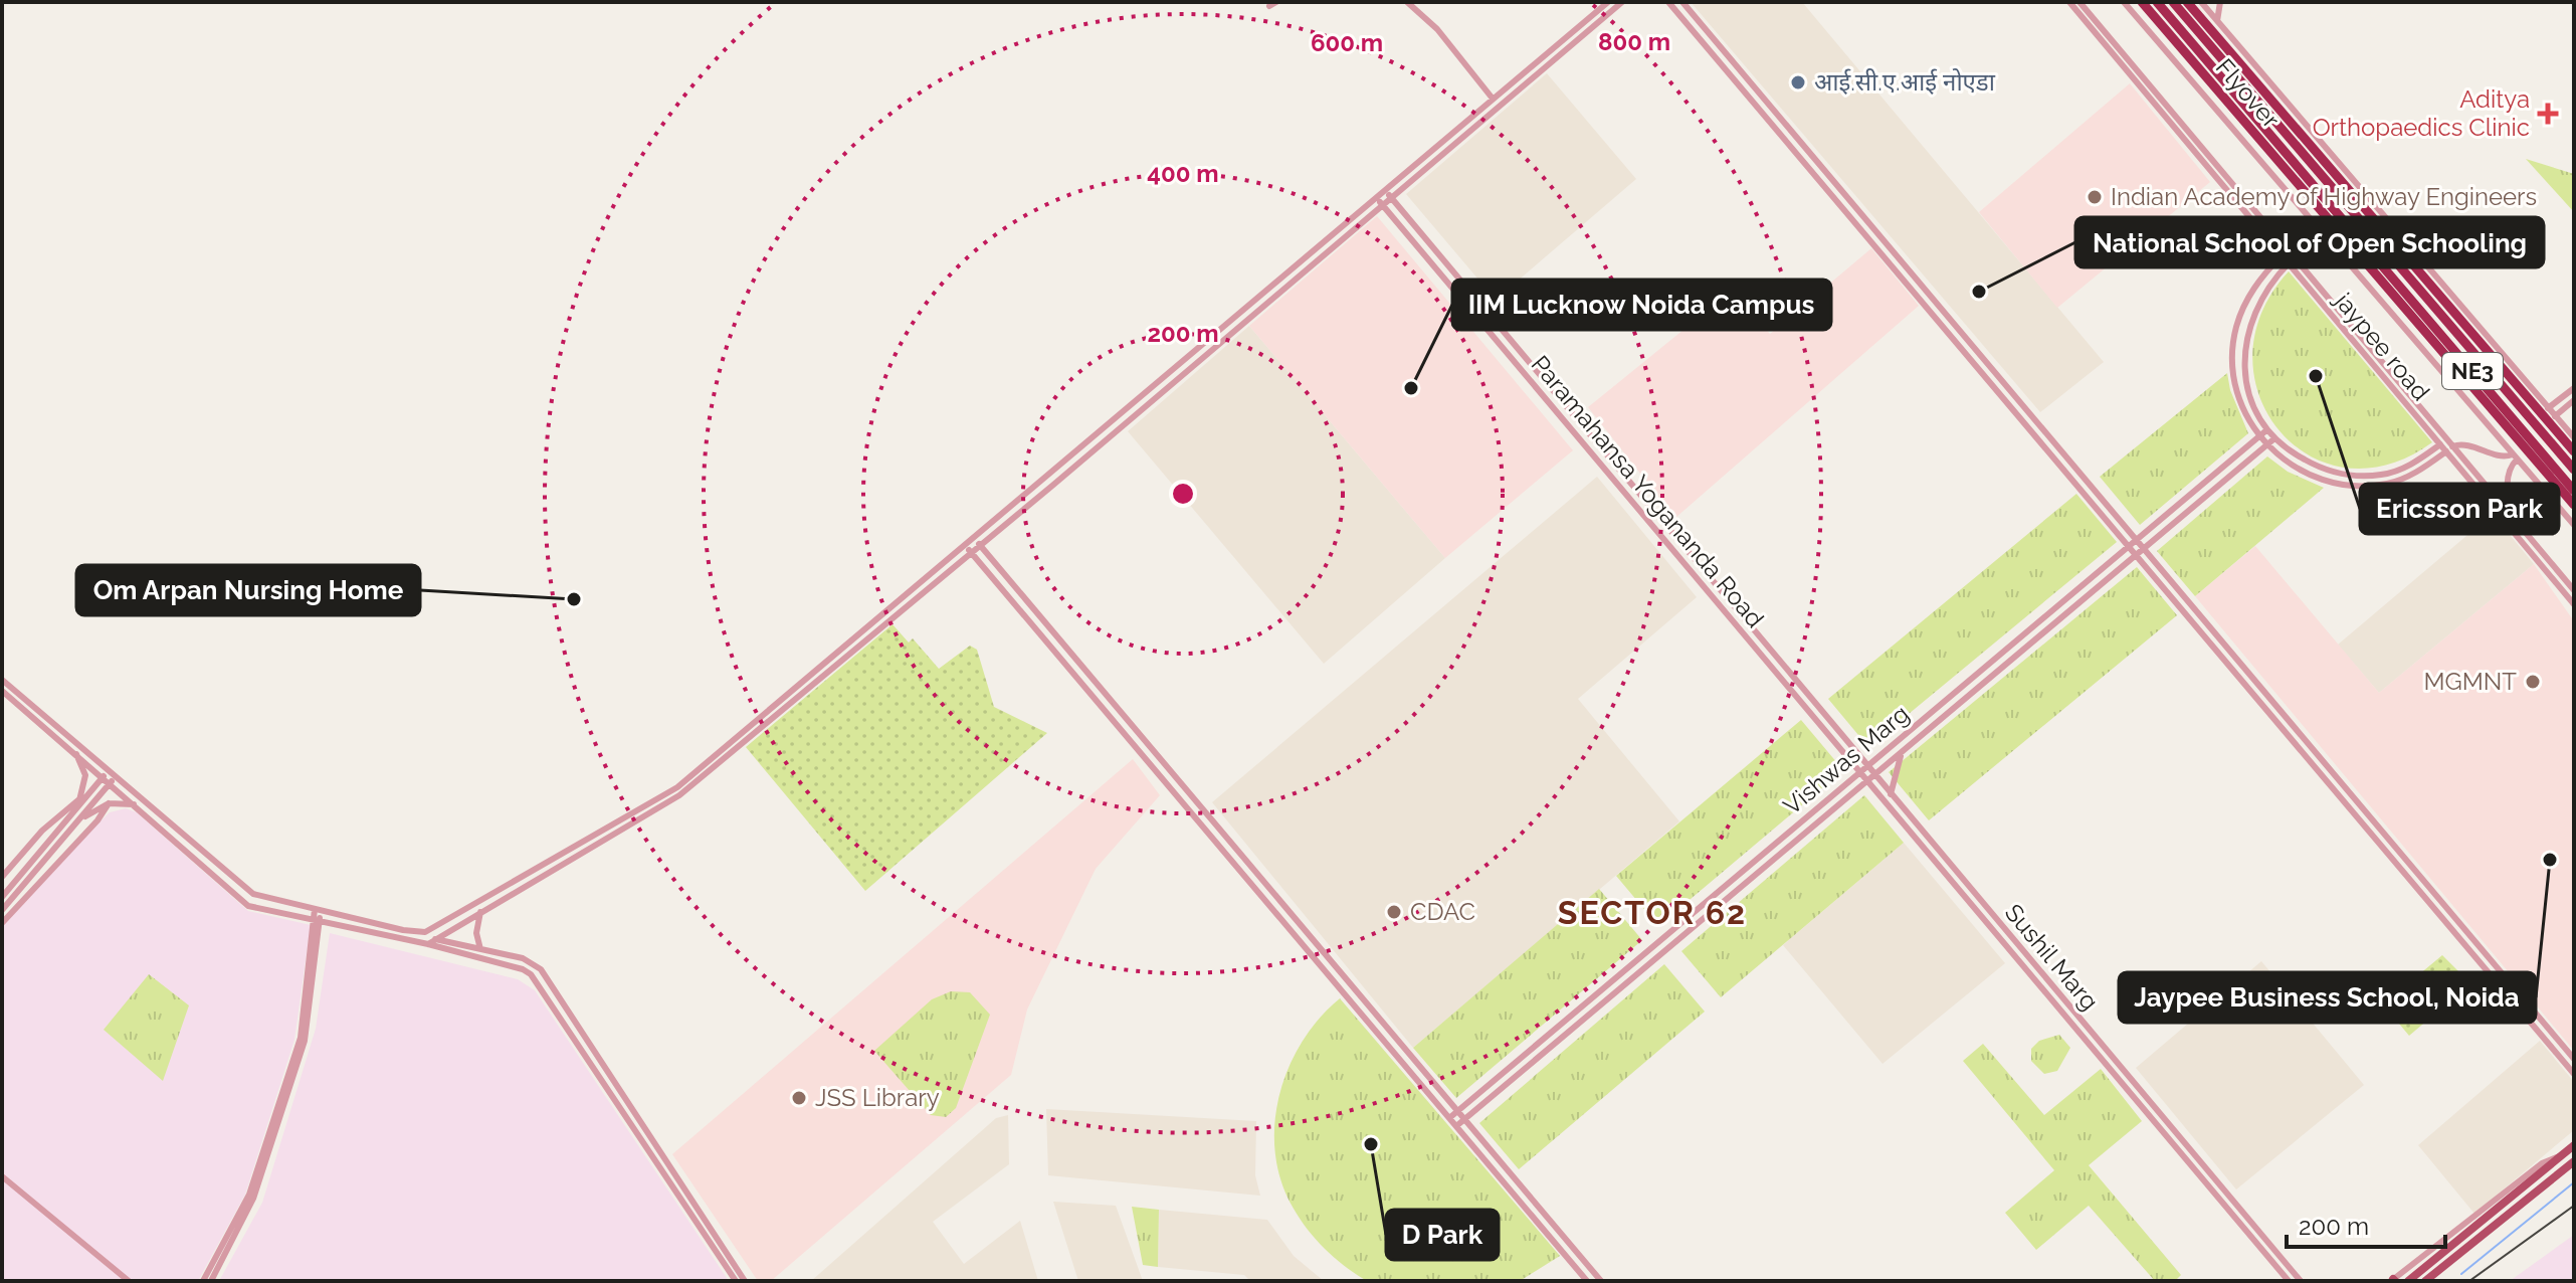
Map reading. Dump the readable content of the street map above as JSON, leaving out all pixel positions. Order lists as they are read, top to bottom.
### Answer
{
  "streets": {
    "highway": ["Flyover", "NE3"],
    "street": [
      "jaypee road",
      "Paramahansa Yogananda Road",
      "Vishwas Marg",
      "Sushil Marg"
    ]
  },
  "crossings": [
    ["Paramahansa Yogananda Road", "Vishwas Marg"],
    ["Paramahansa Yogananda Road", "Sushil Marg"],
    ["Vishwas Marg", "Sushil Marg"]
  ],
  "districts": ["SECTOR 62"],
  "places": {
    "other": [
      "आई.सी.ए.आई नोएडा",
      "Indian Academy of Highway Engineers",
      "National School of Open Schooling",
      "Ericsson Park",
      "IIM Lucknow Noida Campus",
      "Om Arpan Nursing Home",
      "MGMNT",
      "Jaypee Business School, Noida",
      "CDAC",
      "JSS Library",
      "D Park"
    ],
    "health": ["Aditya Orthopaedics Clinic"]
  },
  "scale_bar": "200 m",
  "rings": [
    "800 m",
    "600 m",
    "400 m",
    "200 m"
  ]
}
